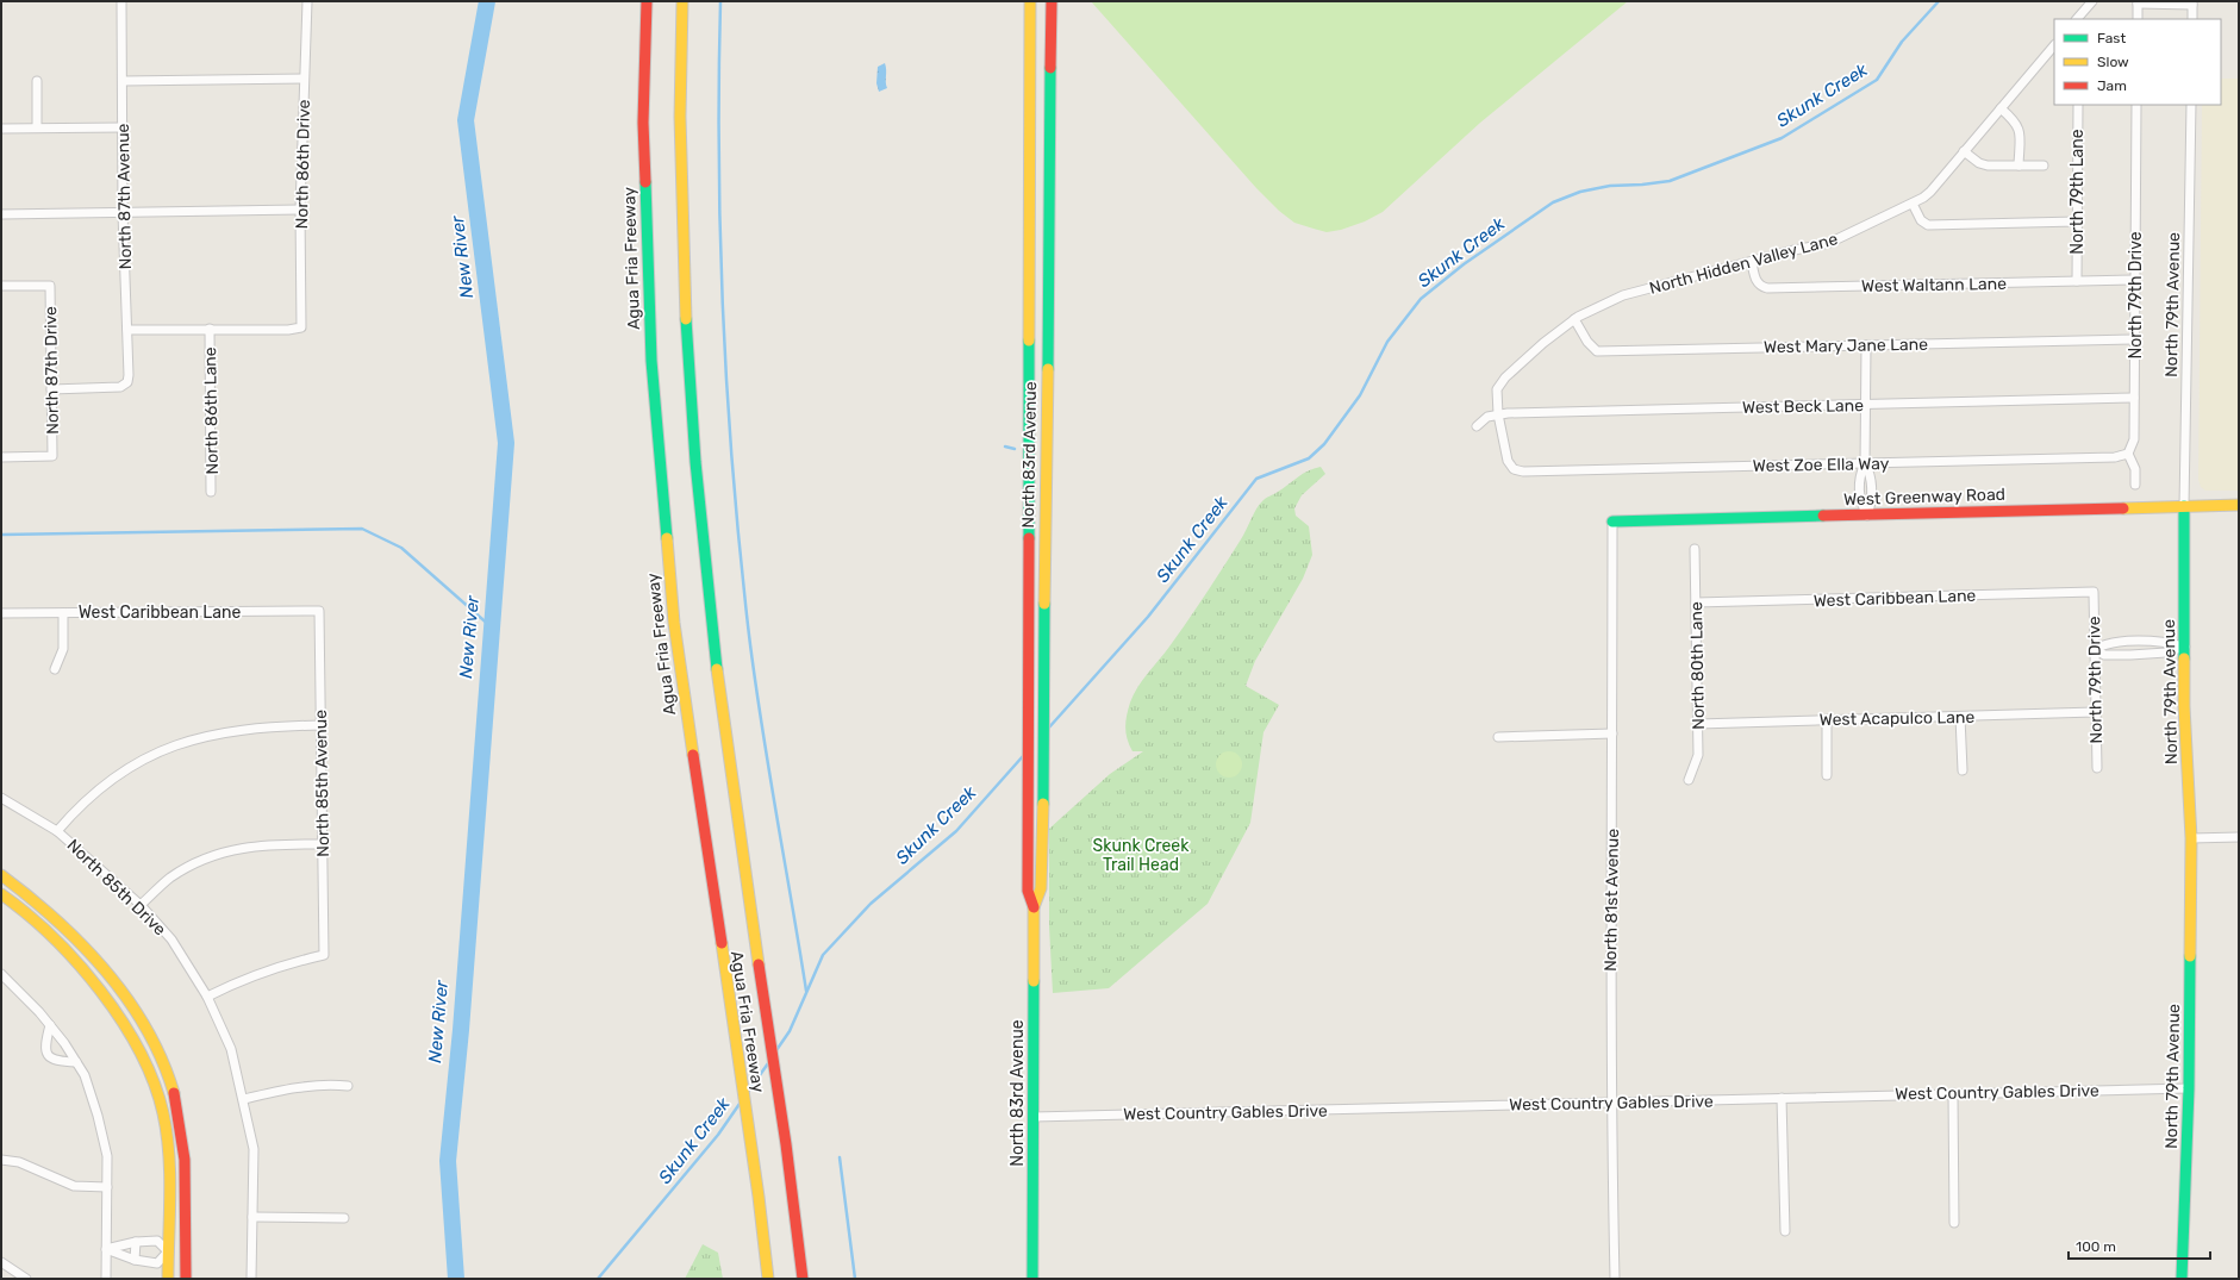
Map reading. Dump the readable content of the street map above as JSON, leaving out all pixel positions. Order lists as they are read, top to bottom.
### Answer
{
  "streets": {
    "main road": [
      "Agua Fria Freeway",
      "North 79th Avenue",
      "North 83rd Avenue",
      "West Greenway Road"
    ],
    "street": [
      "North 86th Drive",
      "North 79th Lane",
      "North 87th Avenue",
      "North Hidden Valley Lane",
      "West Waltann Lane",
      "North 79th Drive",
      "West Mary Jane Lane",
      "North 87th Drive",
      "West Beck Lane",
      "North 86th Lane",
      "West Zoe Ella Way",
      "West Caribbean Lane",
      "North 80th Lane",
      "West Acapulco Lane",
      "North 85th Avenue",
      "North 85th Drive",
      "North 81st Avenue",
      "West Country Gables Drive"
    ]
  },
  "crossings": [
    ["North 86th Drive", "North 86th Lane"],
    ["North 79th Lane", "West Waltann Lane"],
    ["North 87th Avenue", "North 87th Drive"],
    ["North Hidden Valley Lane", "West Waltann Lane"],
    ["North Hidden Valley Lane", "West Mary Jane Lane"],
    ["North Hidden Valley Lane", "West Beck Lane"],
    ["North Hidden Valley Lane", "West Zoe Ella Way"],
    ["West Waltann Lane", "North 79th Drive"],
    ["North 79th Drive", "West Mary Jane Lane"],
    ["North 79th Drive", "West Beck Lane"],
    ["North 79th Drive", "West Zoe Ella Way"],
    ["North 79th Drive", "West Caribbean Lane"],
    ["North 79th Drive", "West Acapulco Lane"],
    ["North 79th Avenue", "West Greenway Road"],
    ["North 79th Avenue", "West Country Gables Drive"],
    ["North 83rd Avenue", "West Country Gables Drive"],
    ["West Greenway Road", "North 81st Avenue"],
    ["West Caribbean Lane", "North 80th Lane"],
    ["West Caribbean Lane", "North 85th Avenue"],
    ["North 80th Lane", "West Acapulco Lane"],
    ["North 85th Avenue", "North 85th Drive"],
    ["North 81st Avenue", "West Country Gables Drive"]
  ],
  "water": ["Skunk Creek", "New River"],
  "parks": ["Skunk Creek Trail Head"],
  "legend": ["Fast", "Slow", "Jam"],
  "scale_bar": "100 m"
}
